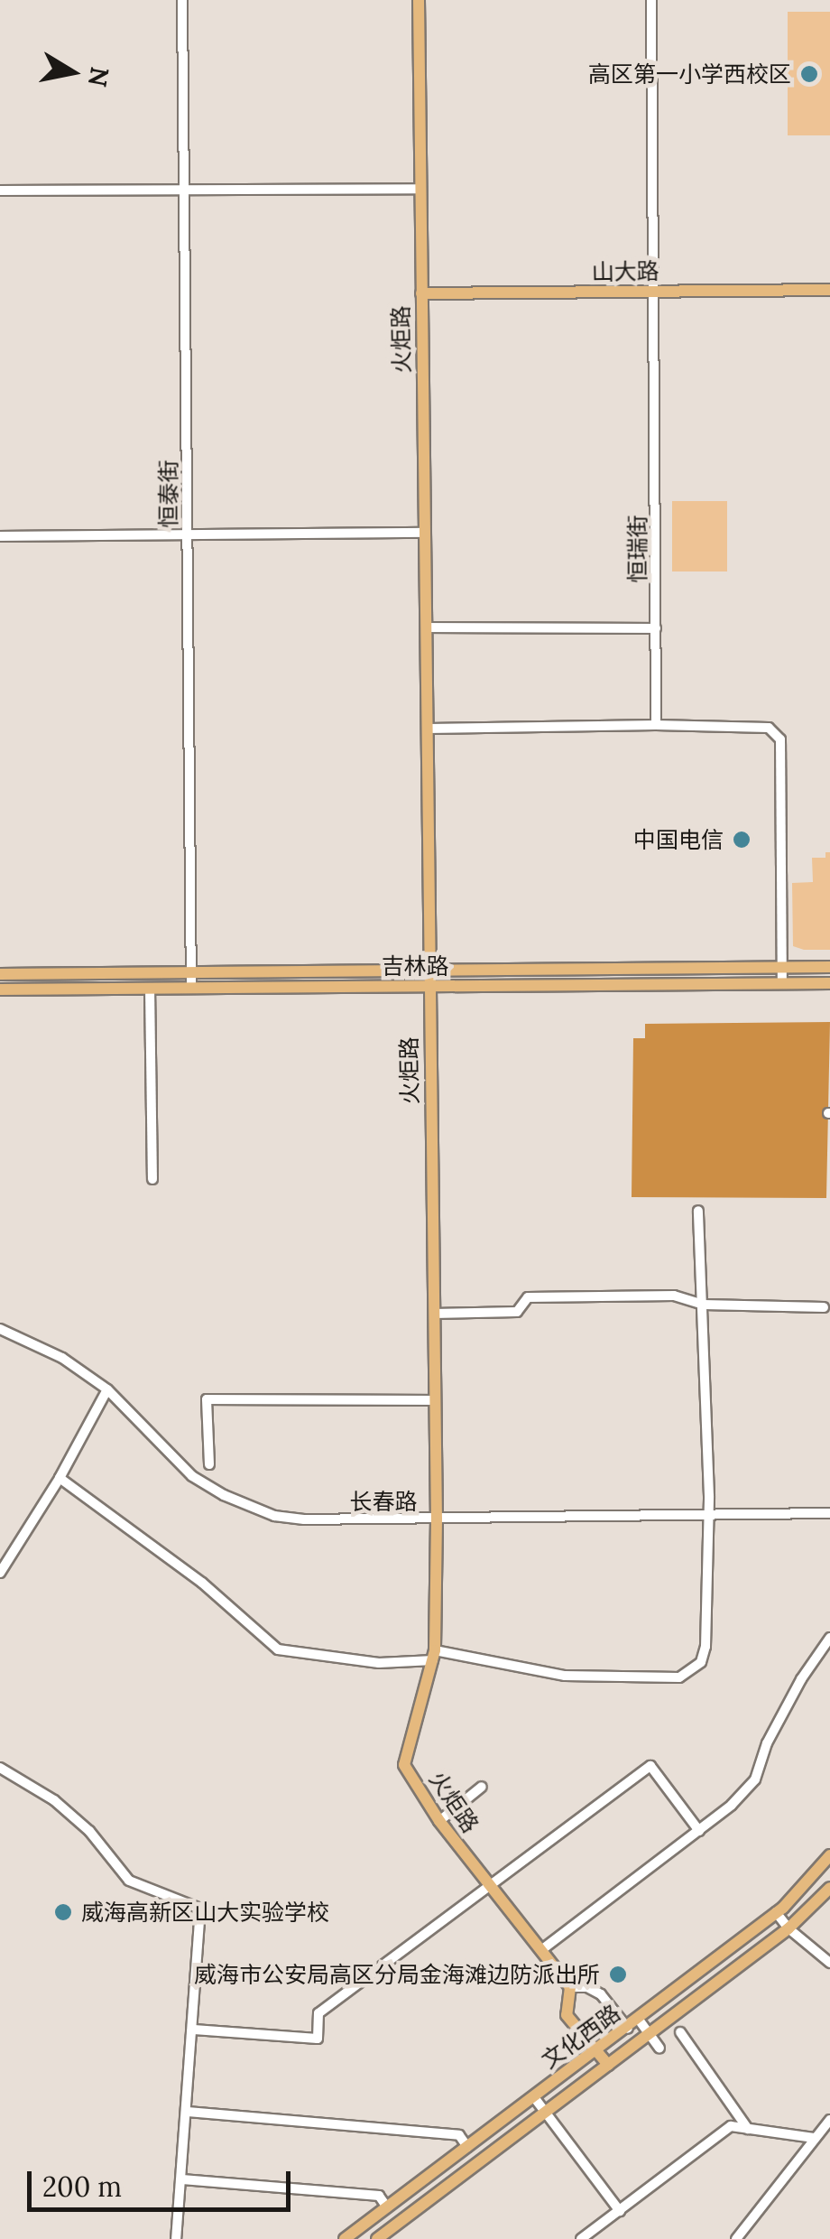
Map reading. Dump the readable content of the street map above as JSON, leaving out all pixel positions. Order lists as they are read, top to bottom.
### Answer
{
  "streets": {
    "main road": [
      "山大路",
      "火炬路",
      "吉林路",
      "文化西路"
    ],
    "street": ["恒泰街", "恒瑞街", "长春路"]
  },
  "crossings": [
    ["山大路", "火炬路"],
    ["山大路", "恒瑞街"],
    ["火炬路", "吉林路"],
    ["火炬路", "长春路"],
    ["火炬路", "文化西路"],
    ["恒泰街", "吉林路"]
  ],
  "places": [
    "高区第一小学西校区",
    "中国电信",
    "威海高新区山大实验学校",
    "威海市公安局高区分局金海滩边防派出所"
  ],
  "scale_bar": "200 m",
  "north": "right"
}
